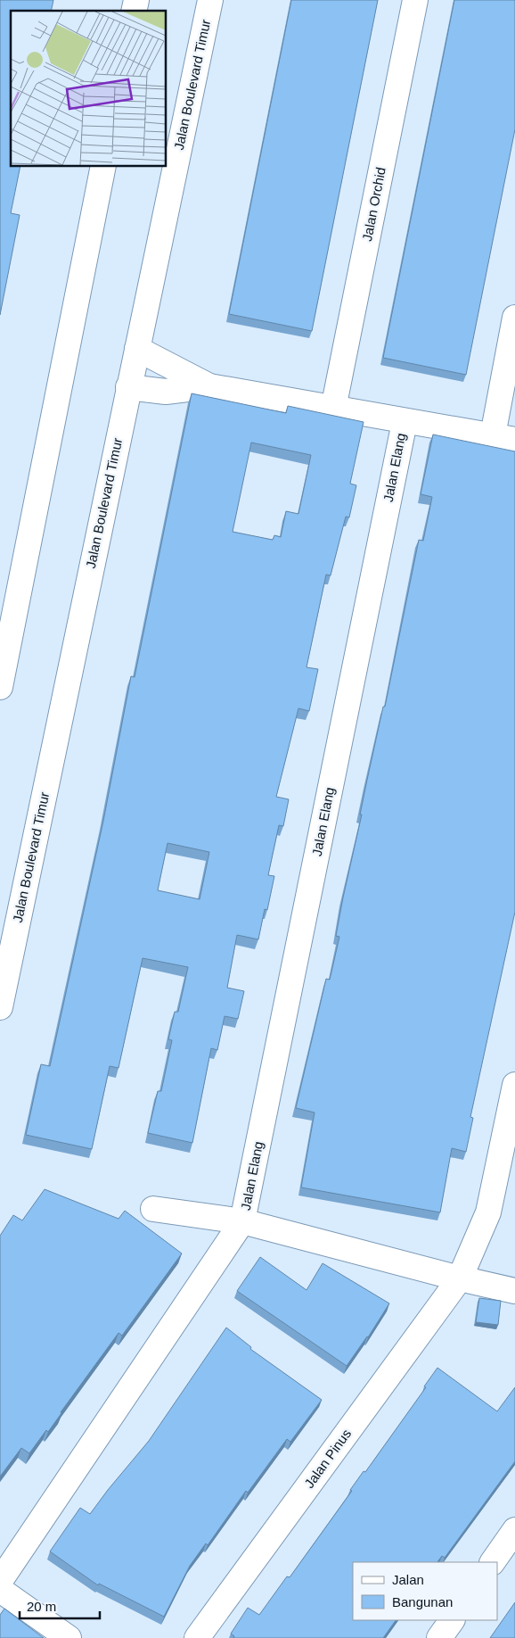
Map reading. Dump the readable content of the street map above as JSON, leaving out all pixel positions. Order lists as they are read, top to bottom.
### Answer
{
  "streets": {
    "street": [
      "Jalan Boulevard Timur",
      "Jalan Orchid",
      "Jalan Elang",
      "Jalan Pinus"
    ]
  },
  "legend": ["Jalan", "Bangunan"],
  "scale_bar": "20 m"
}
